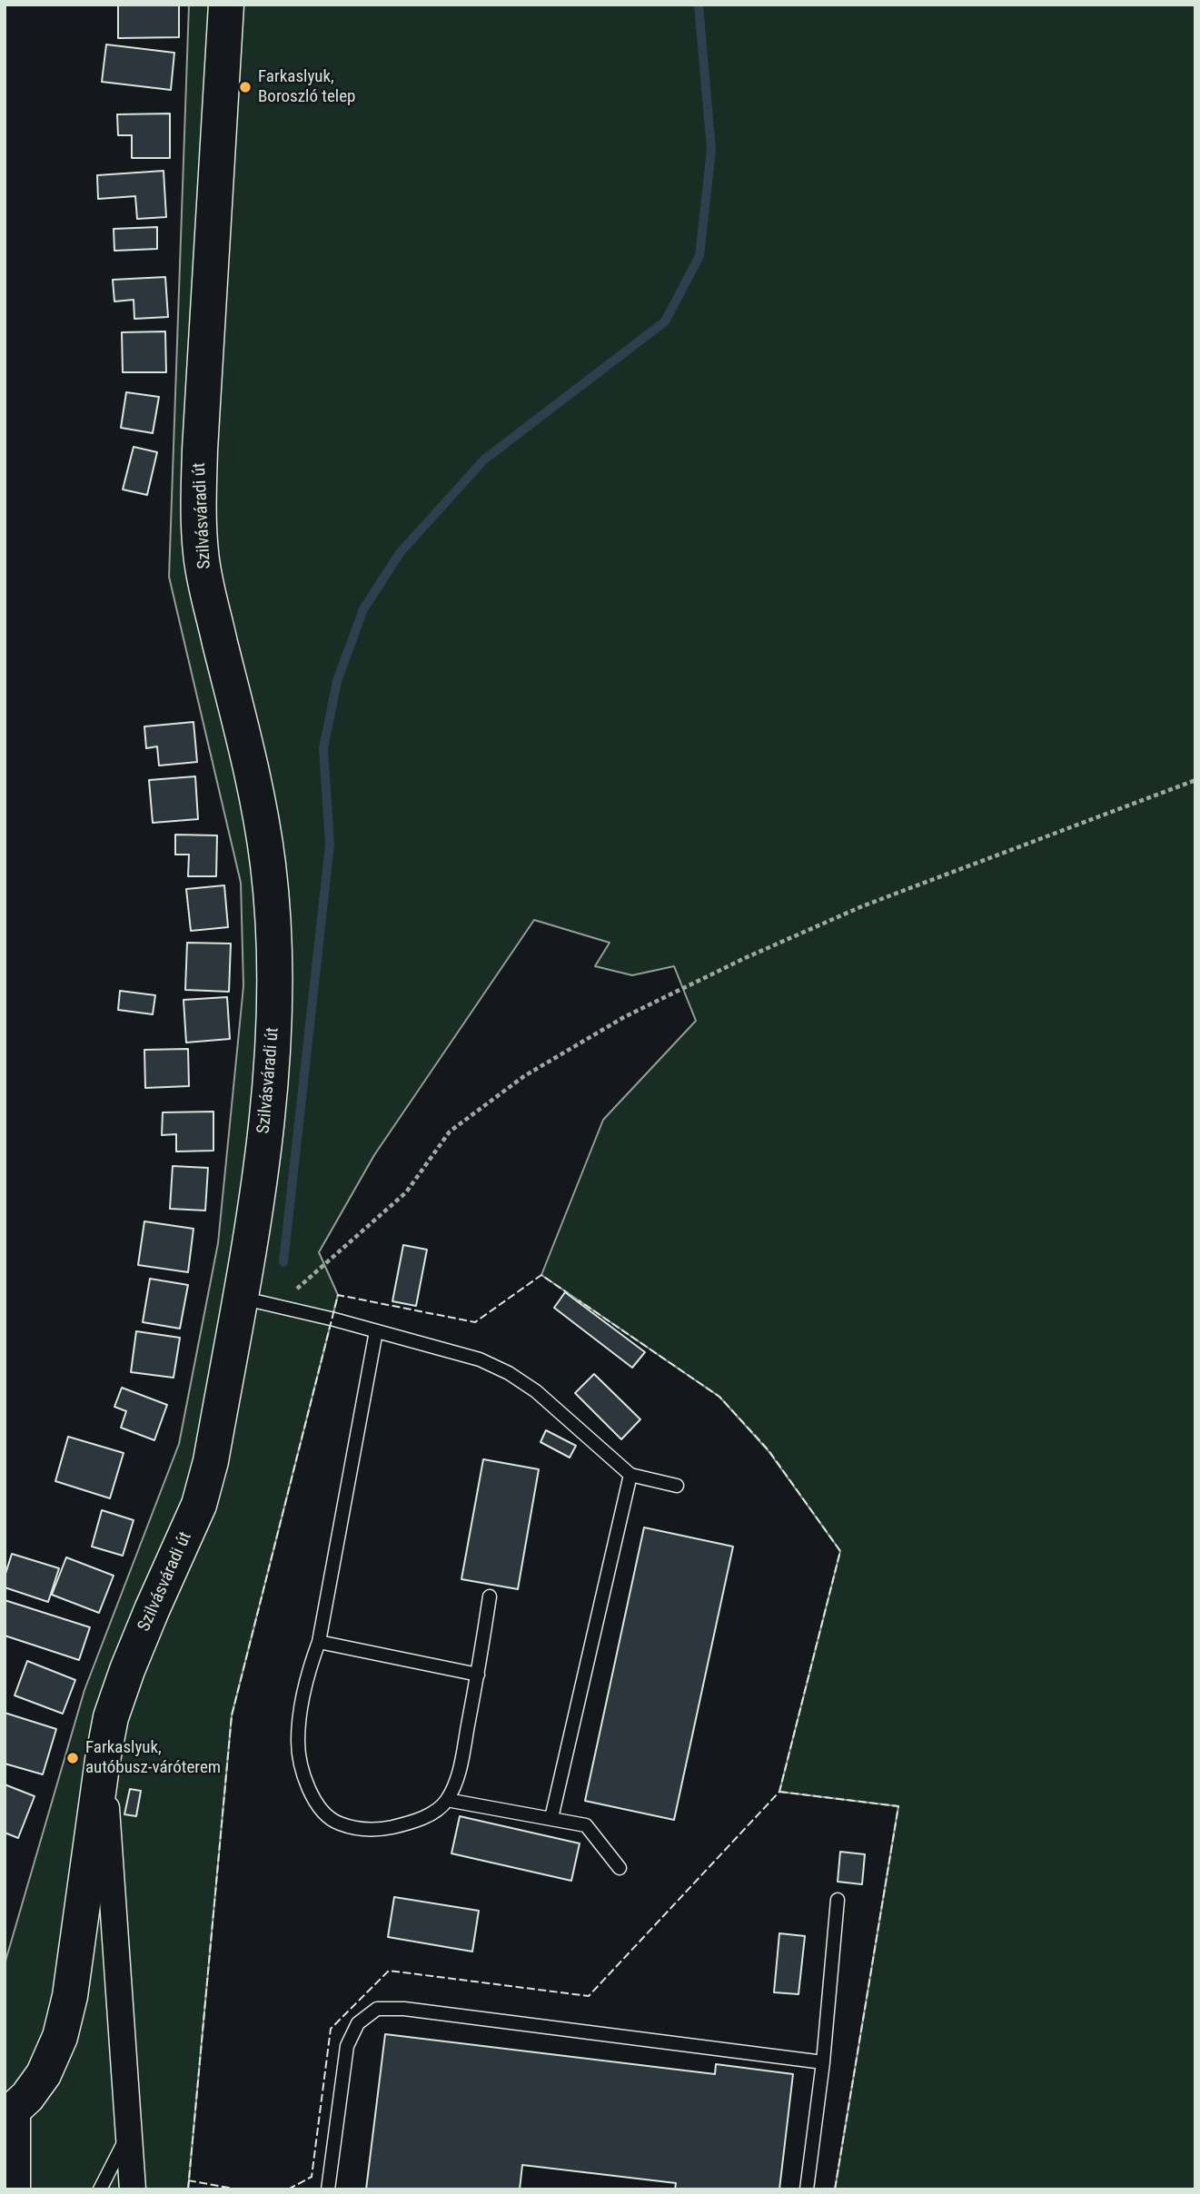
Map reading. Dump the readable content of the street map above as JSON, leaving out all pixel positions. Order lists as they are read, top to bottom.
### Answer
{
  "streets": {
    "main road": ["Szilvásváradi út"]
  },
  "places": ["Farkaslyuk, Boroszló telep", "Farkaslyuk, autóbusz-váróterem"]
}
